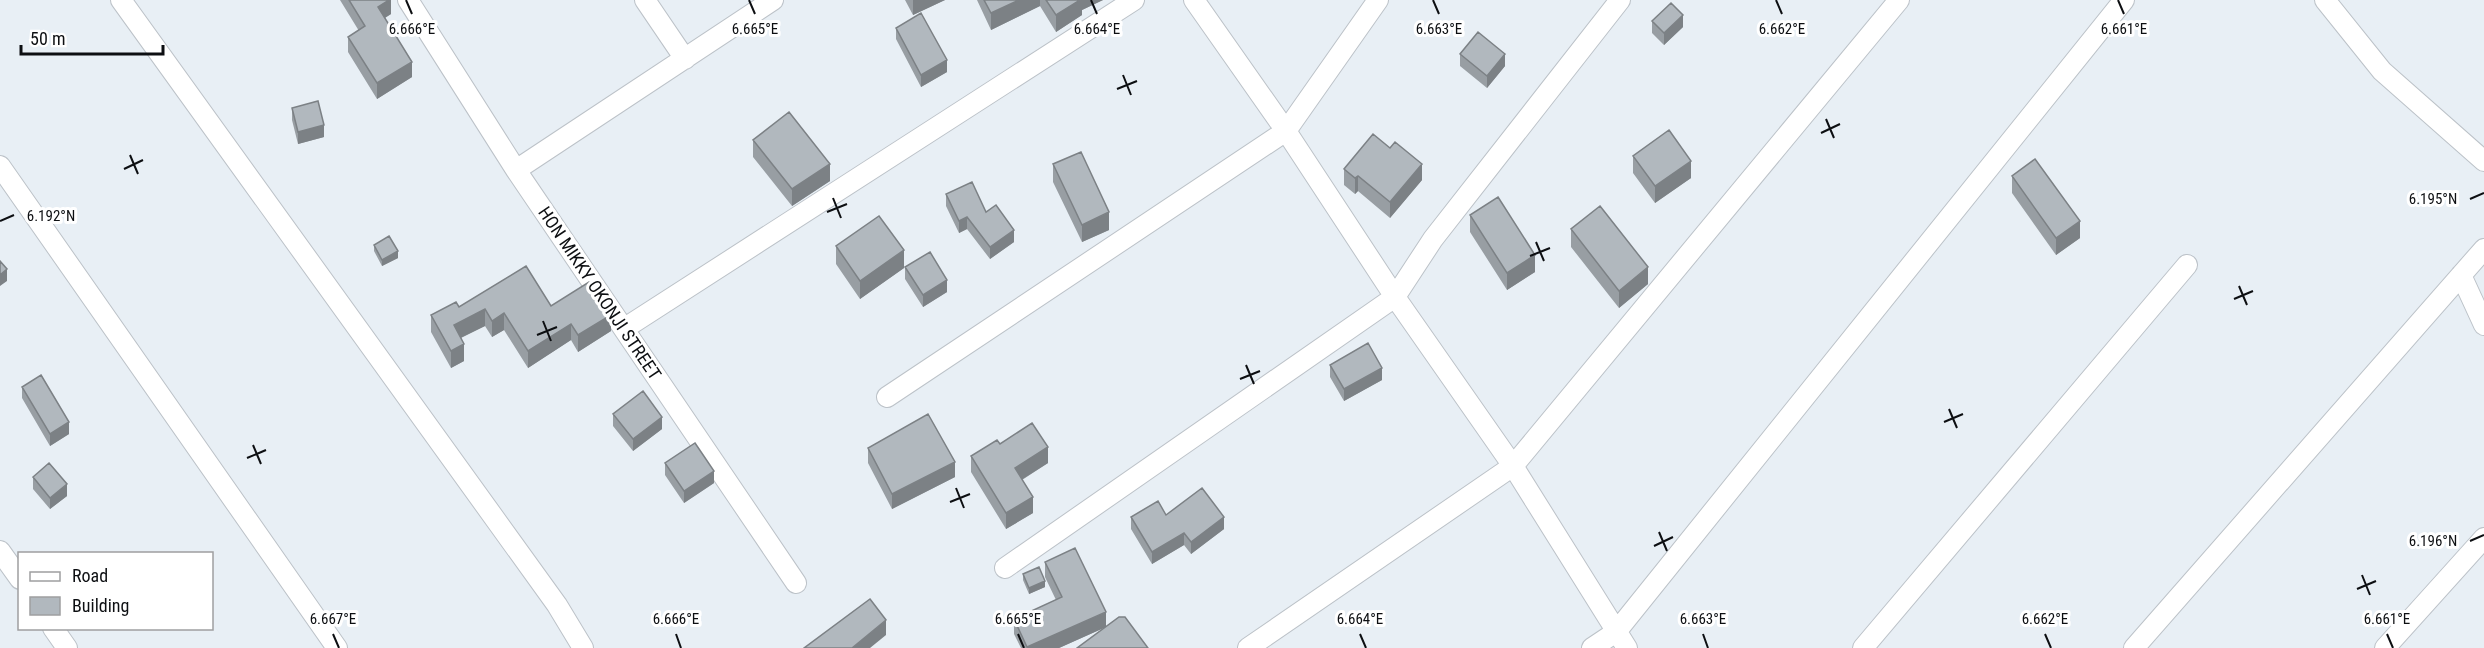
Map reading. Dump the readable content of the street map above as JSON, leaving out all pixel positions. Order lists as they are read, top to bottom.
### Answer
{
  "streets": {
    "street": ["HON MIKKY OKONJI STREET"]
  },
  "legend": ["Road", "Building"],
  "scale_bar": "50 m",
  "coordinates": [
    "6.666°E",
    "6.665°E",
    "6.664°E",
    "6.663°E",
    "6.662°E",
    "6.661°E",
    "6.195°N",
    "6.192°N",
    "6.196°N",
    "6.667°E"
  ]
}
